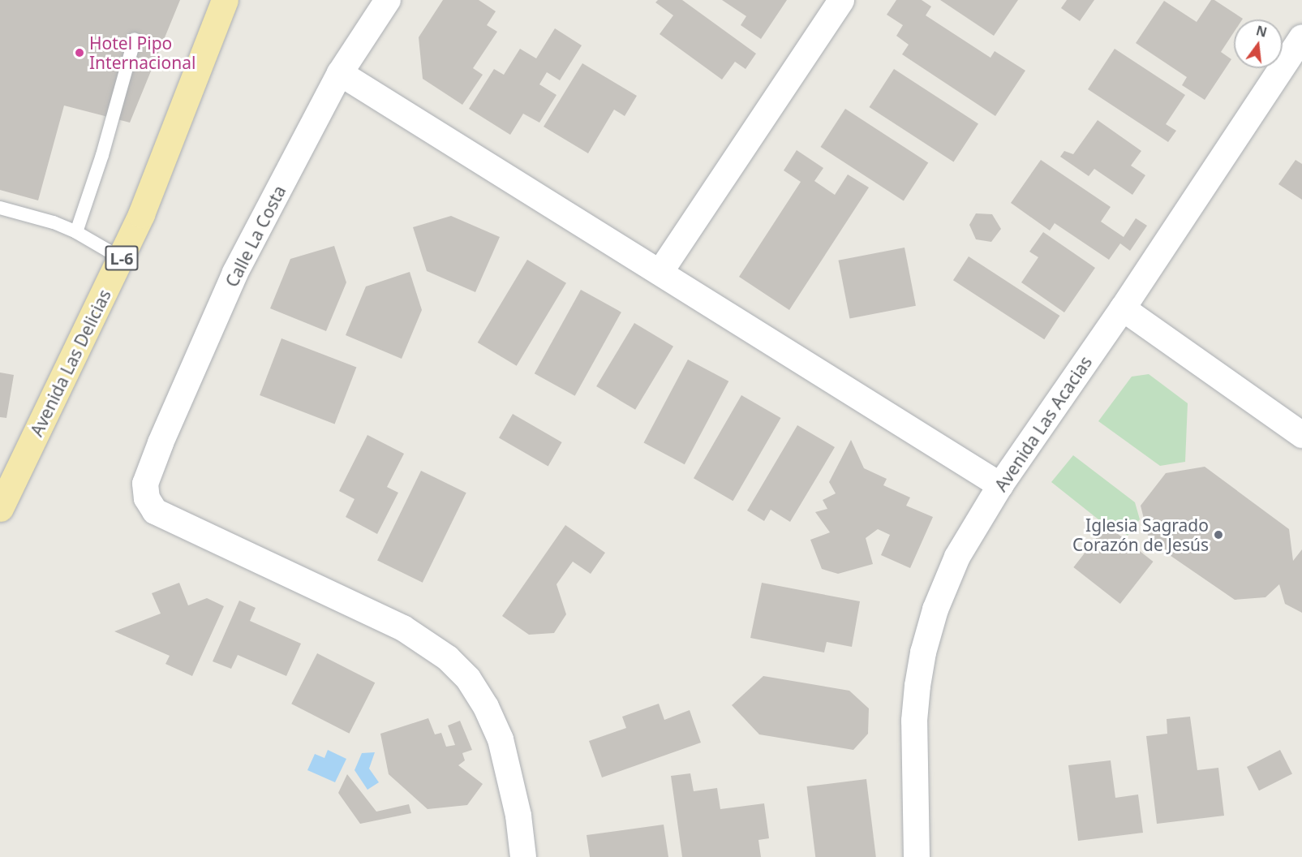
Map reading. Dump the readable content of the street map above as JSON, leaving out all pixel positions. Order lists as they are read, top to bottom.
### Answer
{
  "streets": {
    "main road": ["L-6", "Avenida Las Delicias"],
    "street": ["Calle La Costa", "Avenida Las Acacias"]
  },
  "places": ["Hotel Pipo Internacional", "Iglesia Sagrado Corazón de Jesús"],
  "north": "top"
}
